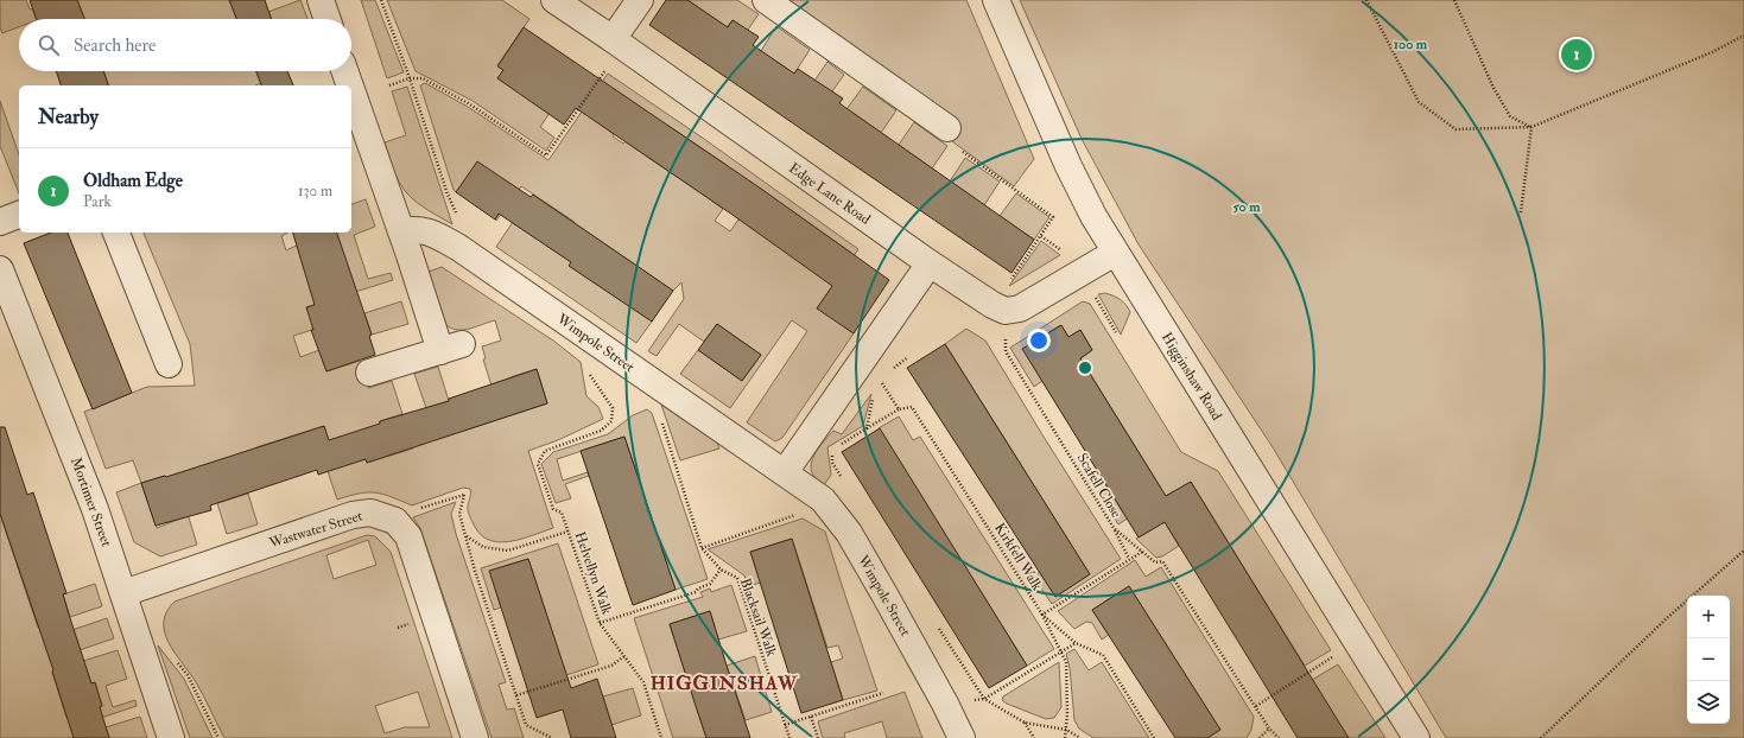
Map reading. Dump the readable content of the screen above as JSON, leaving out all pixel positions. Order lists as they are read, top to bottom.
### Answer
{
  "streets": {
    "street": [
      "Edge Lane Road",
      "Wimpole Street",
      "Higginshaw Road",
      "Mortimer Street",
      "Wastwater Street"
    ],
    "path": [
      "Scafell Close",
      "Kirkfell Walk",
      "Helvellyn Walk",
      "Blacksail Walk"
    ]
  },
  "crossings": [
    ["Edge Lane Road", "Scafell Close"],
    ["Mortimer Street", "Wastwater Street"]
  ],
  "districts": ["HIGGINSHAW"],
  "page": {
    "search": "Search here",
    "pins": "1",
    "heading": "Nearby",
    "list": [
      {
        "mark": "1",
        "name": "Oldham Edge",
        "note": "Park",
        "value": "130 m"
      }
    ],
    "map_buttons": ["+", "−"]
  },
  "rings": ["100 m", "50 m"]
}
